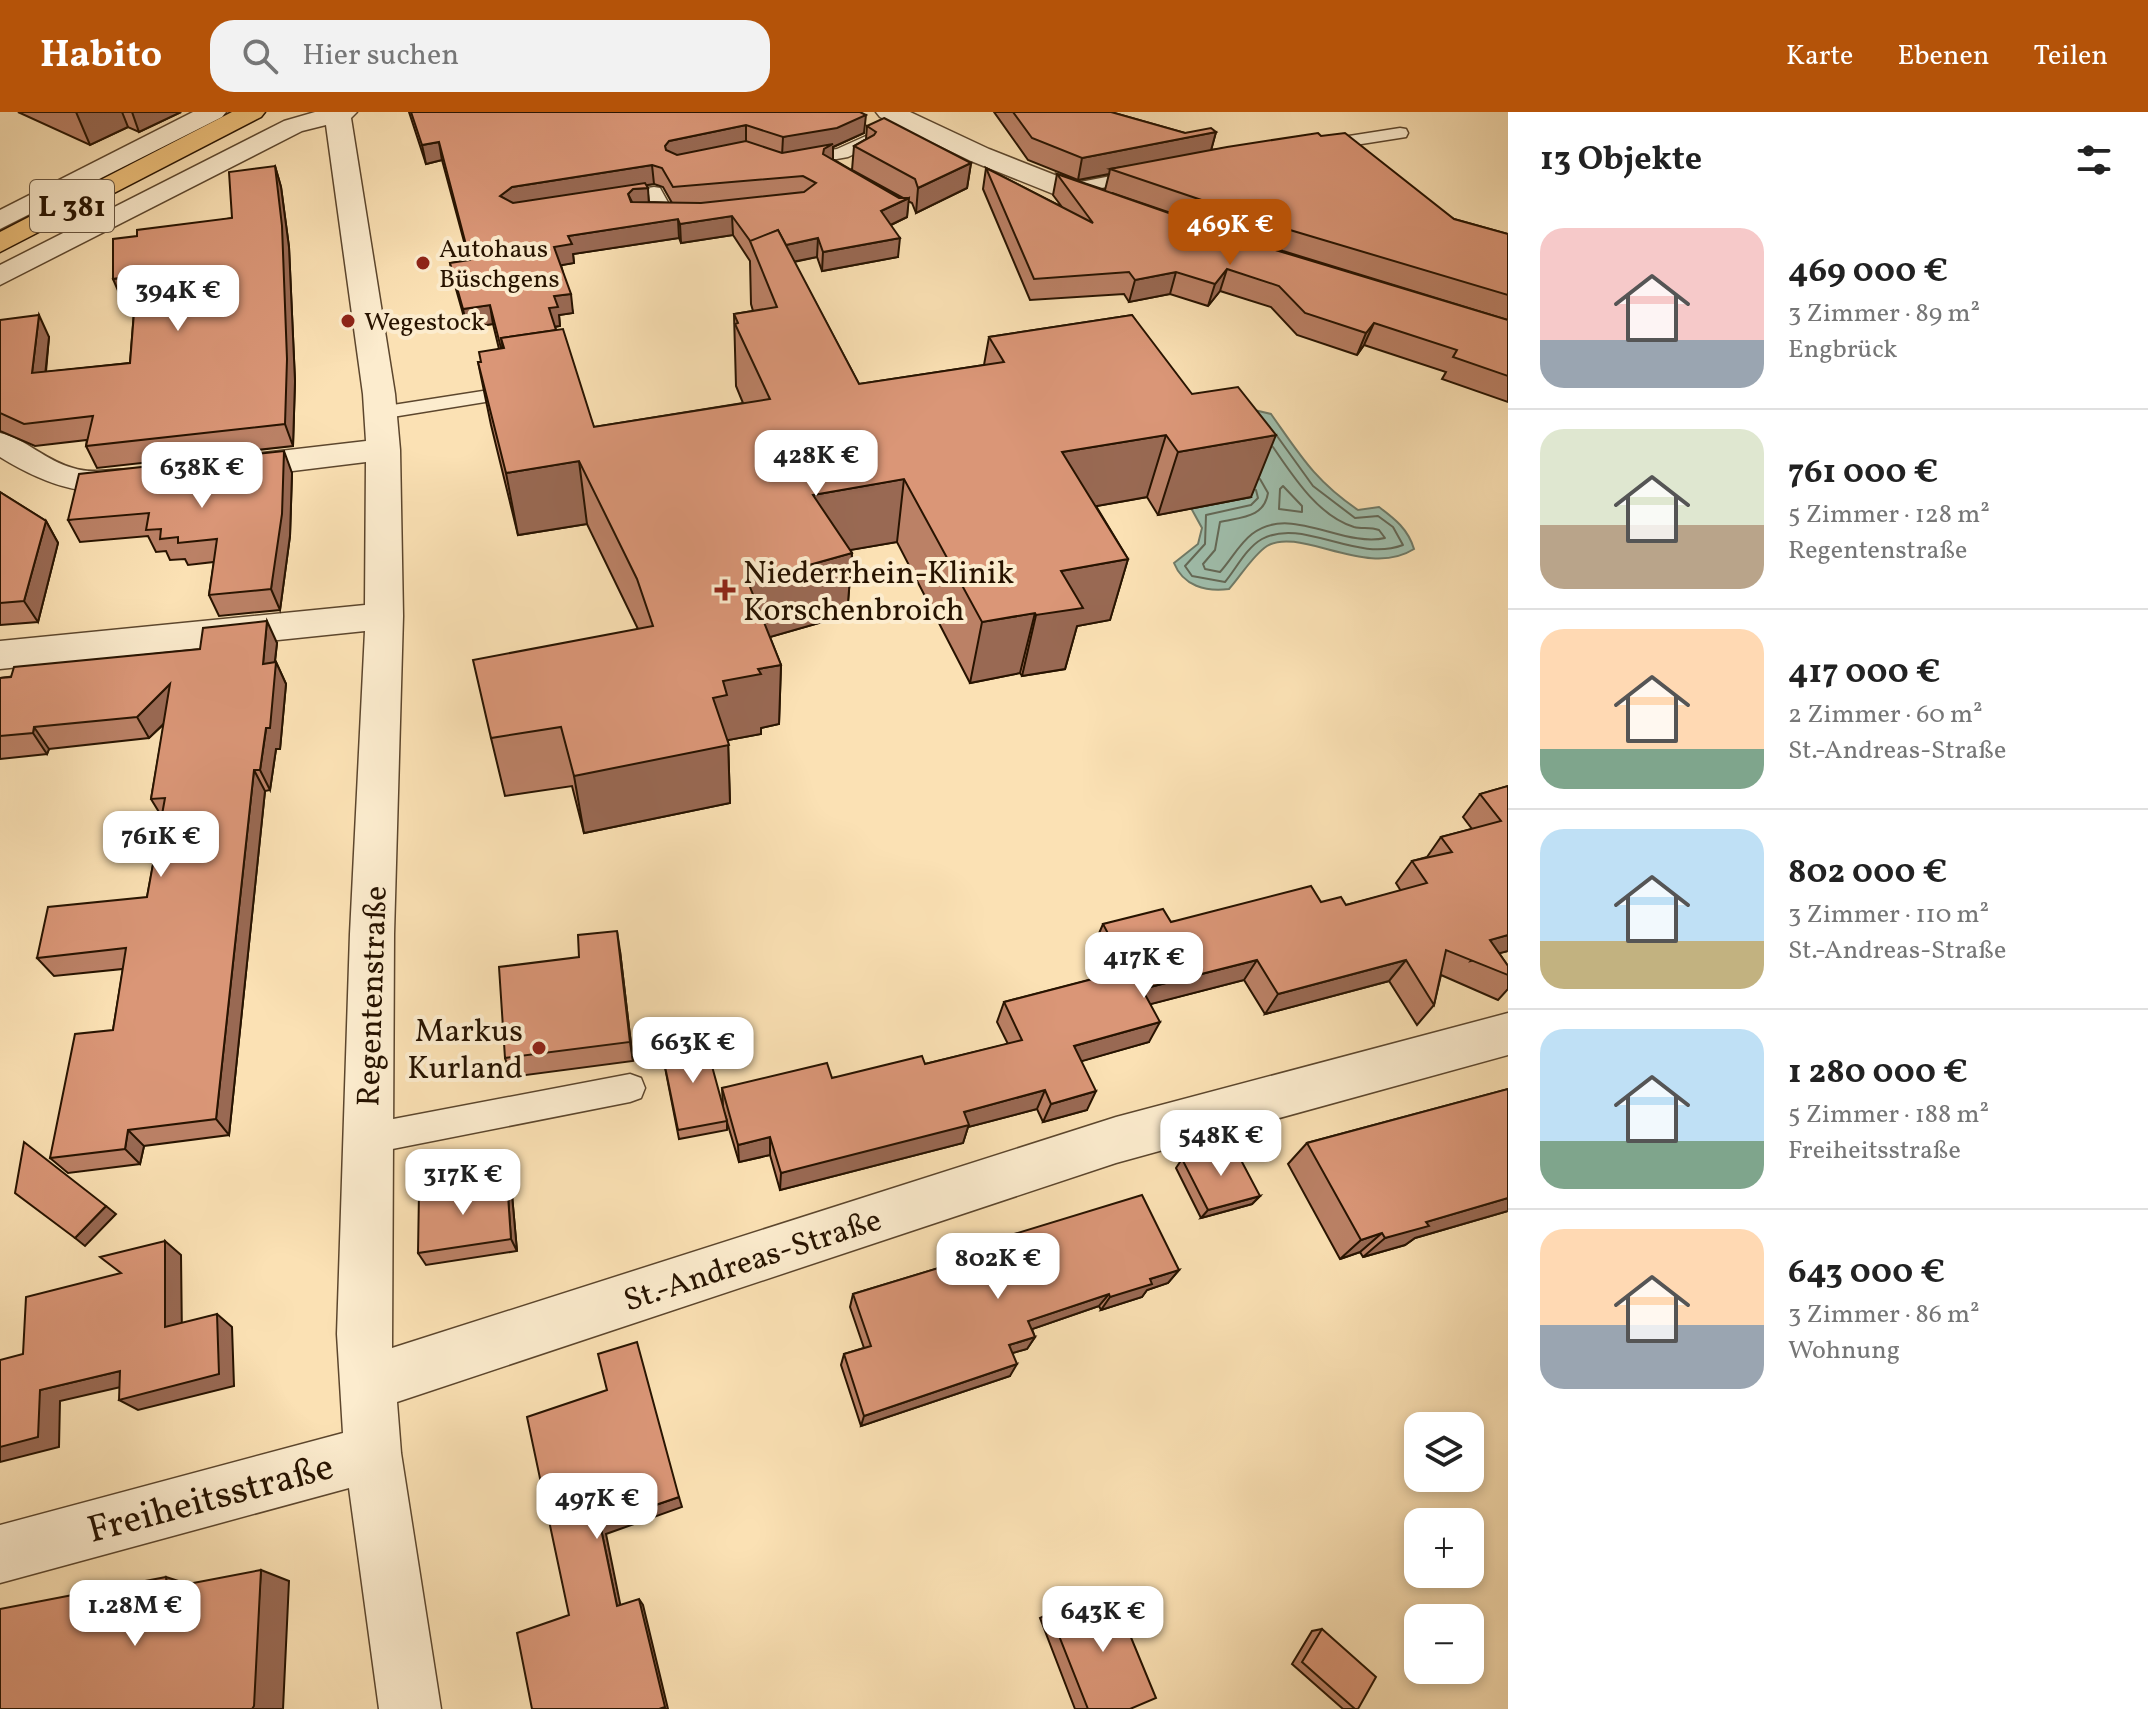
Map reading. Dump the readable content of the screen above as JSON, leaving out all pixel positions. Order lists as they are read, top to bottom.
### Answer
{
  "streets": {
    "main road": ["L 381"],
    "street": ["Regentenstraße", "St.-Andreas-Straße", "Freiheitsstraße"]
  },
  "crossings": [
    ["Regentenstraße", "St.-Andreas-Straße"],
    ["Regentenstraße", "Freiheitsstraße"]
  ],
  "places": {
    "other": ["Autohaus Büschgens", "Wegestock", "Markus Kurland"],
    "health": ["Niederrhein-Klinik Korschenbroich"]
  },
  "page": {
    "header": "Habito",
    "search": "Hier suchen",
    "nav": ["Karte", "Ebenen", "Teilen"],
    "heading": "13 Objekte",
    "price": [
      "469K €",
      "394K €",
      "428K €",
      "638K €",
      "761K €",
      "417K €",
      "663K €",
      "548K €",
      "317K €",
      "802K €",
      "497K €",
      "1.28M €",
      "643K €"
    ],
    "list": [
      {
        "name": "469 000 €",
        "note": "3 Zimmer · 89 m² · Engbrück"
      },
      {
        "name": "761 000 €",
        "note": "5 Zimmer · 128 m² · Regentenstraße"
      },
      {
        "name": "417 000 €",
        "note": "2 Zimmer · 60 m² · St.-Andreas-Straße"
      },
      {
        "name": "802 000 €",
        "note": "3 Zimmer · 110 m² · St.-Andreas-Straße"
      },
      {
        "name": "1 280 000 €",
        "note": "5 Zimmer · 188 m² · Freiheitsstraße"
      },
      {
        "name": "643 000 €",
        "note": "3 Zimmer · 86 m² · Wohnung"
      }
    ],
    "map_buttons": ["+", "−"]
  }
}
